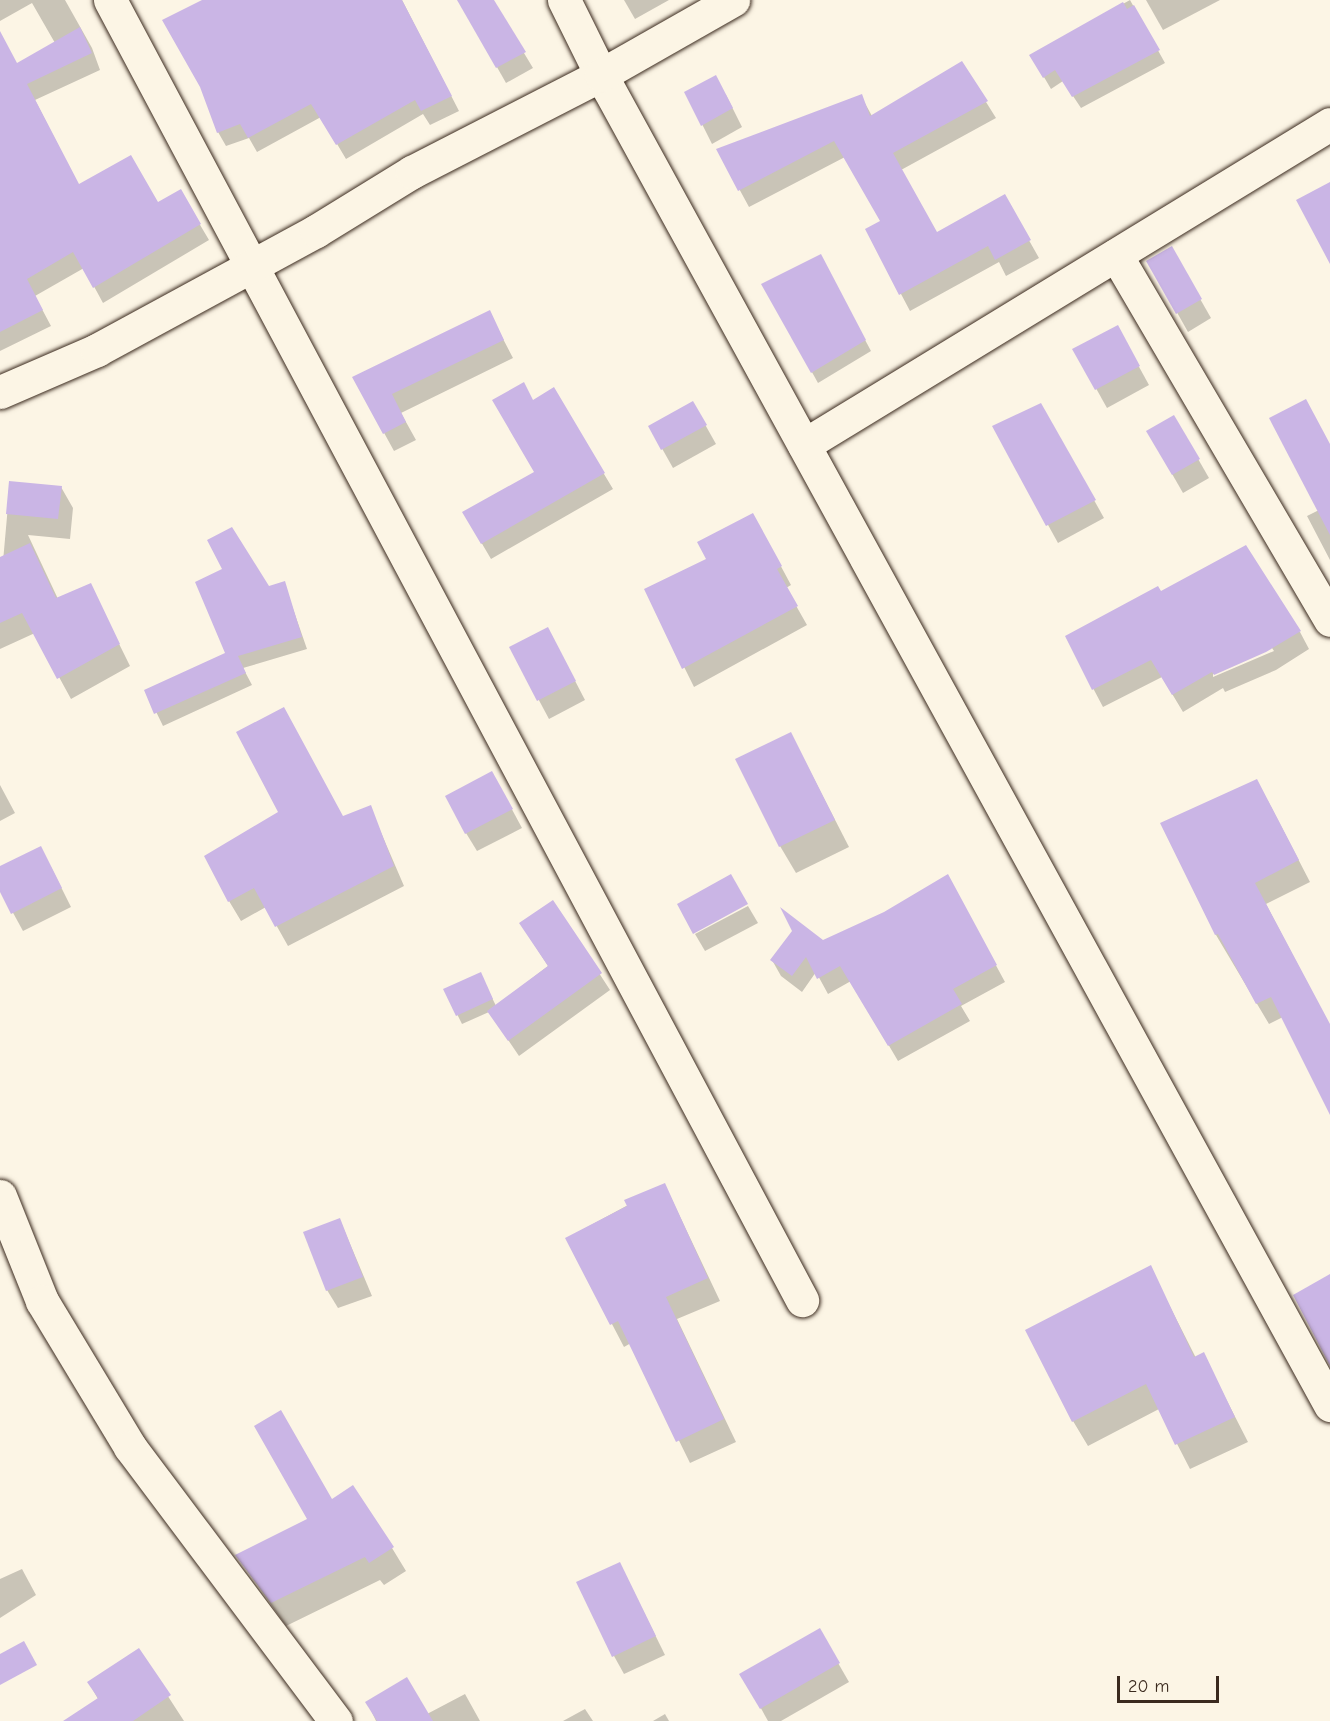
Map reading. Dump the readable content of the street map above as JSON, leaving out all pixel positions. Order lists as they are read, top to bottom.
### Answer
{
  "scale_bar": "20 m"
}
